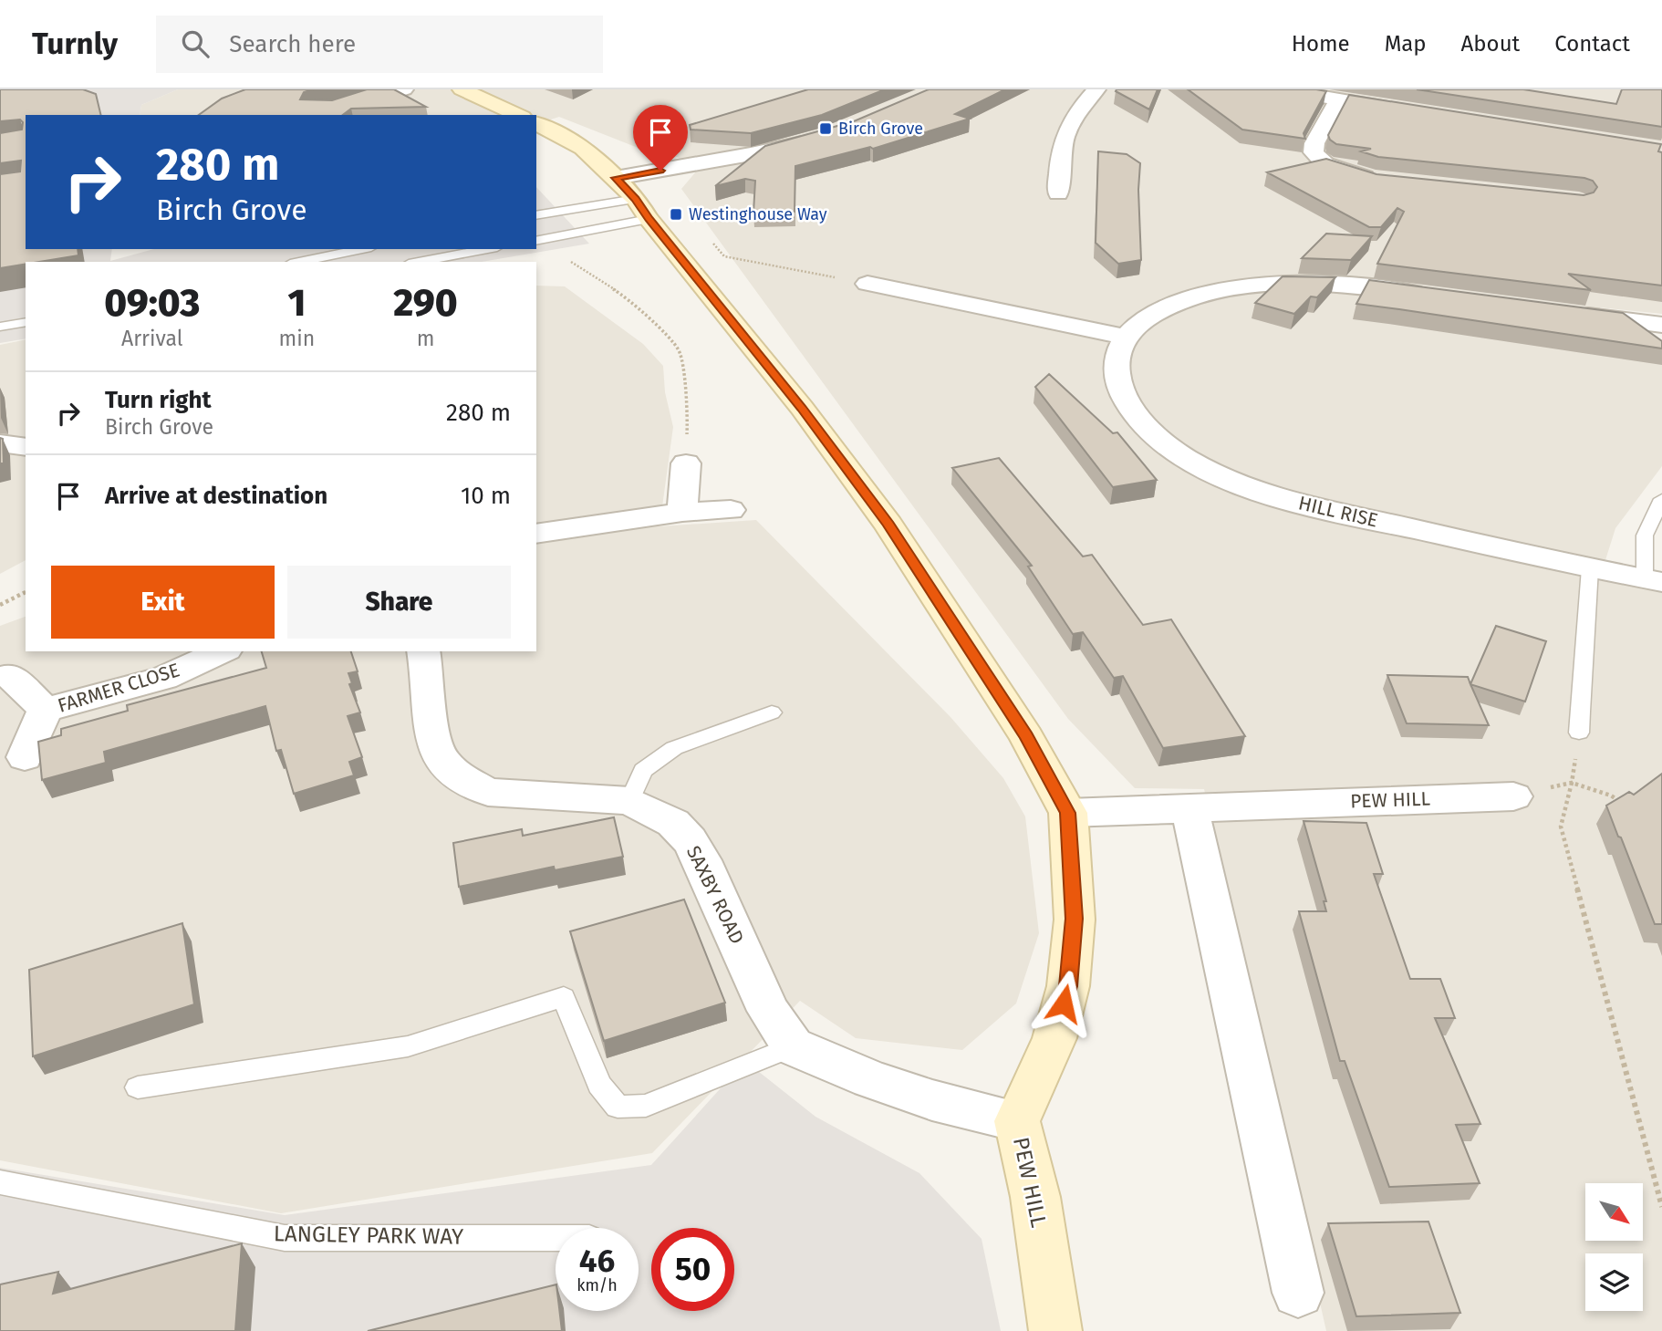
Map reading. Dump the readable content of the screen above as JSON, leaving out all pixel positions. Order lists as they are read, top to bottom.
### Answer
{
  "streets": {
    "main road": ["PEW HILL"],
    "street": ["HILL RISE", "FARMER CLOSE", "SAXBY ROAD"],
    "lane": ["LANGLEY PARK WAY"]
  },
  "places": {
    "transit": ["Birch Grove", "Westinghouse Way"]
  },
  "north": "bottom right",
  "page": {
    "header": "Turnly",
    "search": "Search here",
    "nav": [
      "Home",
      "Map",
      "About",
      "Contact"
    ],
    "turn": ["280 m", "Birch Grove"],
    "eta": [
      "09:03",
      "Arrival",
      "1",
      "min",
      "290",
      "m"
    ],
    "list": [
      {
        "name": "Turn right",
        "note": "Birch Grove",
        "value": "280 m"
      },
      {
        "name": "Arrive at destination",
        "value": "10 m"
      }
    ],
    "buttons": ["Exit", "Share"],
    "speed": "46 km/h",
    "limit": "50"
  }
}
